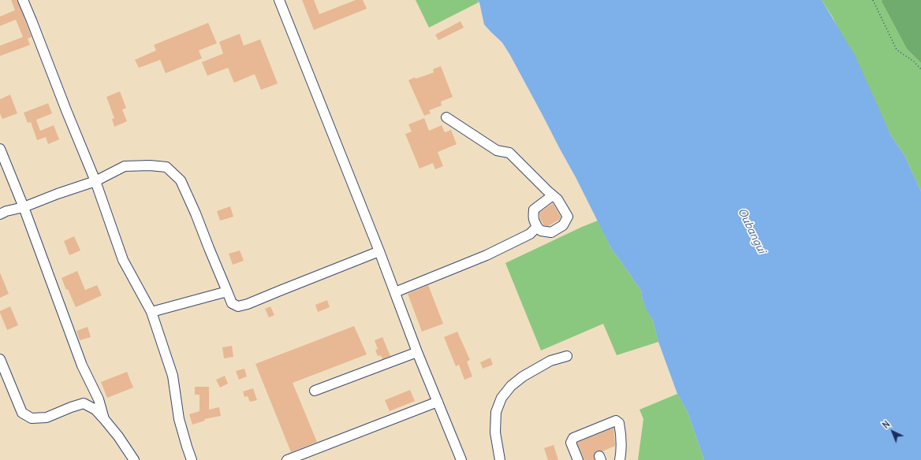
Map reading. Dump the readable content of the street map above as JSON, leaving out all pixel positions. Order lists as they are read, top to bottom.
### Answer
{
  "water": ["Oubangui"],
  "north": "top left"
}
